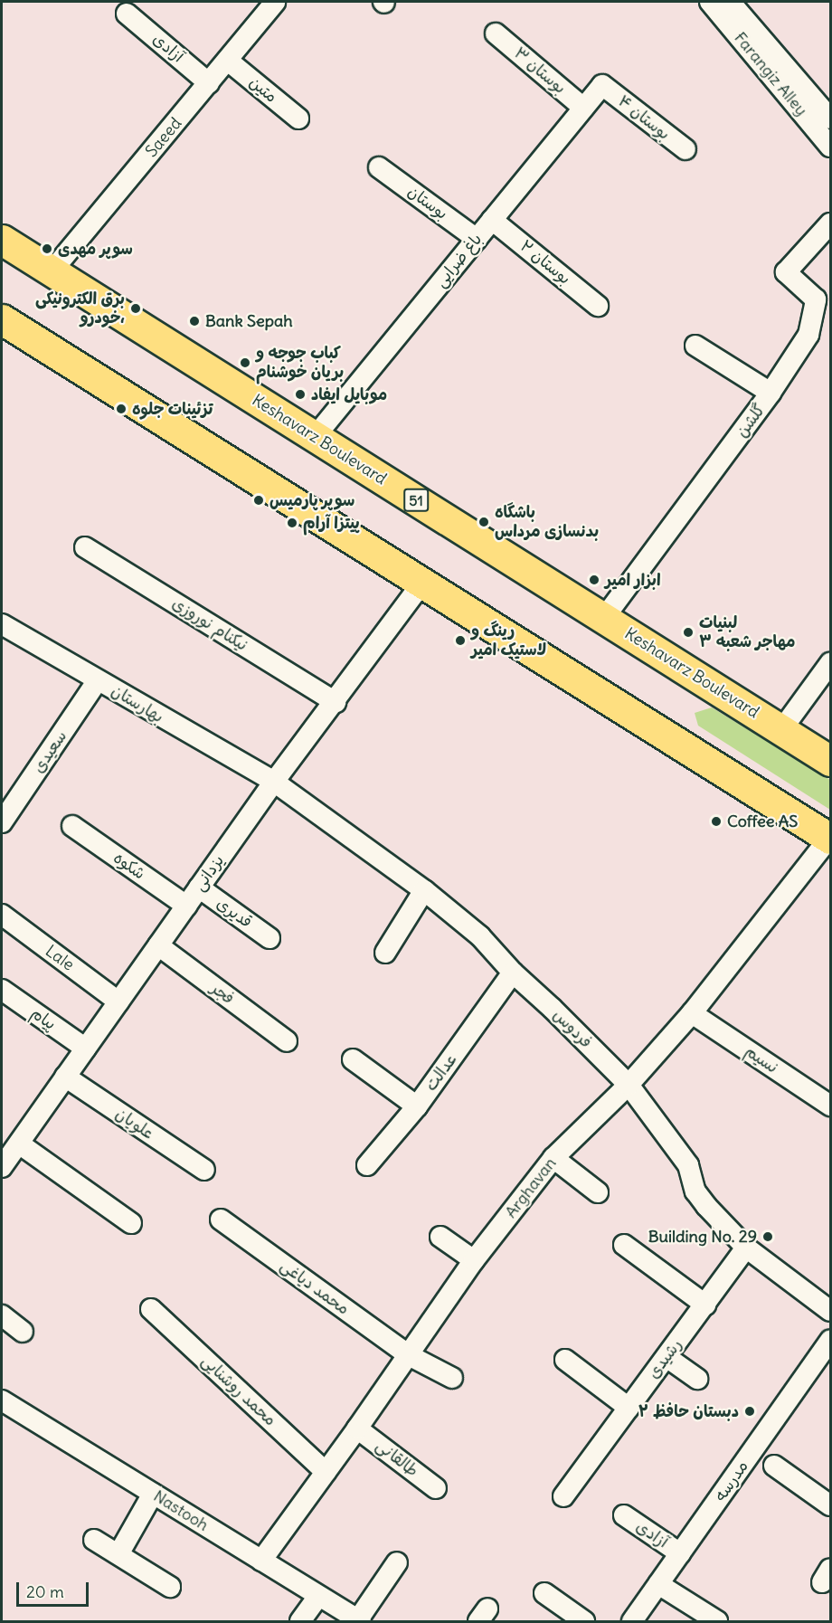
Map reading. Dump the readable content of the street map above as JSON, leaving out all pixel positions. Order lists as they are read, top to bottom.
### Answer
{
  "streets": {
    "main road": ["Keshavarz Boulevard", "51"],
    "street": [
      "آزادی",
      "بوستان ۳",
      "Farangiz Alley",
      "متین",
      "بوستان ۴",
      "Saeed",
      "بوستان",
      "باغ ضرایی",
      "بوستان ۲",
      "گلشن",
      "نیکنام نوروزی",
      "بهارستان",
      "سعیدی",
      "شکوه",
      "یزدانی",
      "قدیری",
      "Lale",
      "فجر",
      "پیام",
      "فردوس",
      "نسیم",
      "عدالت",
      "علویان",
      "Arghavan",
      "محمد دیاغی",
      "رشیدی",
      "محمد روشنایی",
      "طالقانی",
      "مدرسه",
      "Nastooh"
    ]
  },
  "crossings": [
    ["آزادی", "Saeed"],
    ["آزادی", "مدرسه"],
    ["بوستان ۳", "باغ ضرایی"],
    ["متین", "Saeed"],
    ["بوستان ۴", "باغ ضرایی"],
    ["Saeed", "Keshavarz Boulevard"],
    ["بوستان", "باغ ضرایی"],
    ["باغ ضرایی", "بوستان ۲"],
    ["باغ ضرایی", "Keshavarz Boulevard"],
    ["گلشن", "Keshavarz Boulevard"],
    ["نیکنام نوروزی", "یزدانی"],
    ["بهارستان", "سعیدی"],
    ["بهارستان", "یزدانی"],
    ["بهارستان", "فردوس"],
    ["شکوه", "یزدانی"],
    ["یزدانی", "قدیری"],
    ["یزدانی", "Lale"],
    ["یزدانی", "فجر"],
    ["یزدانی", "پیام"],
    ["یزدانی", "فردوس"],
    ["یزدانی", "علویان"],
    ["فردوس", "عدالت"],
    ["فردوس", "Arghavan"],
    ["فردوس", "رشیدی"],
    ["نسیم", "Arghavan"],
    ["Arghavan", "محمد دیاغی"],
    ["Arghavan", "محمد روشنایی"],
    ["Arghavan", "طالقانی"],
    ["Arghavan", "Nastooh"]
  ],
  "places": [
    "سوپر مهدی",
    "برق الکترونیکی خودرو،",
    "Bank Sepah",
    "کباب جوجه و بریان خوشنام",
    "موبایل ایفاد",
    "تزئینات جلوه",
    "سوپر پارمیس",
    "باشگاه بدنسازی مرداس",
    "پیتزا آرام",
    "ابزار امیر",
    "لبنیات مهاجر شعبه ۳",
    "رینگ و لاستیک امیر",
    "Coffee AS",
    "Building No. 29",
    "دبستان حافظ ۲"
  ],
  "scale_bar": "20 m"
}
